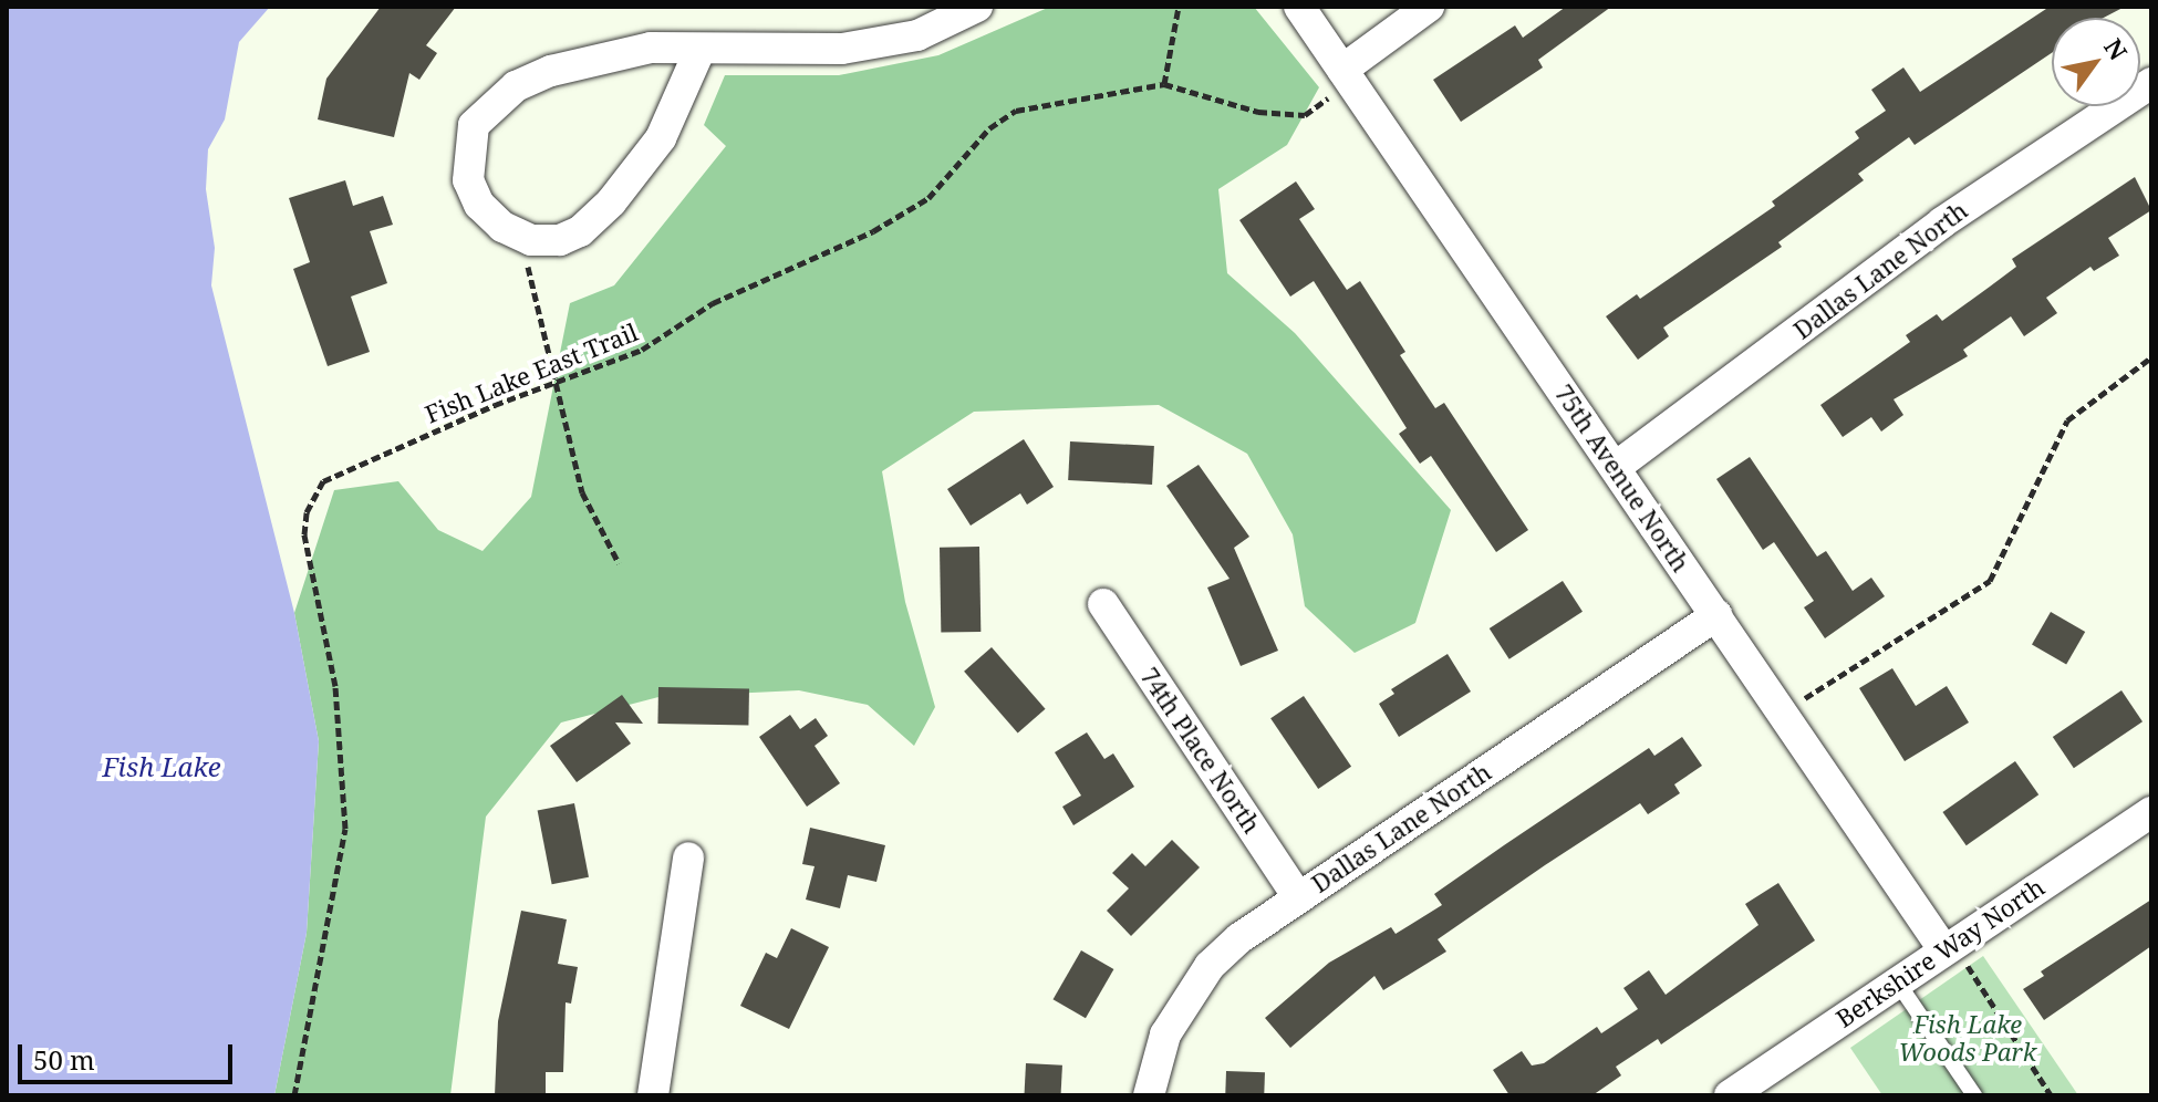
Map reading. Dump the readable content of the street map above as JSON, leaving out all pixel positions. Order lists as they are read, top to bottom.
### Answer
{
  "streets": {
    "street": [
      "Dallas Lane North",
      "75th Avenue North",
      "74th Place North",
      "Berkshire Way North"
    ],
    "path": ["Fish Lake East Trail"]
  },
  "crossings": [
    ["Dallas Lane North", "75th Avenue North"],
    ["Dallas Lane North", "74th Place North"],
    ["Fish Lake East Trail", "75th Avenue North"],
    ["75th Avenue North", "Berkshire Way North"]
  ],
  "water": ["Fish Lake"],
  "parks": ["Fish Lake Woods Park"],
  "scale_bar": "50 m",
  "north": "top right"
}
